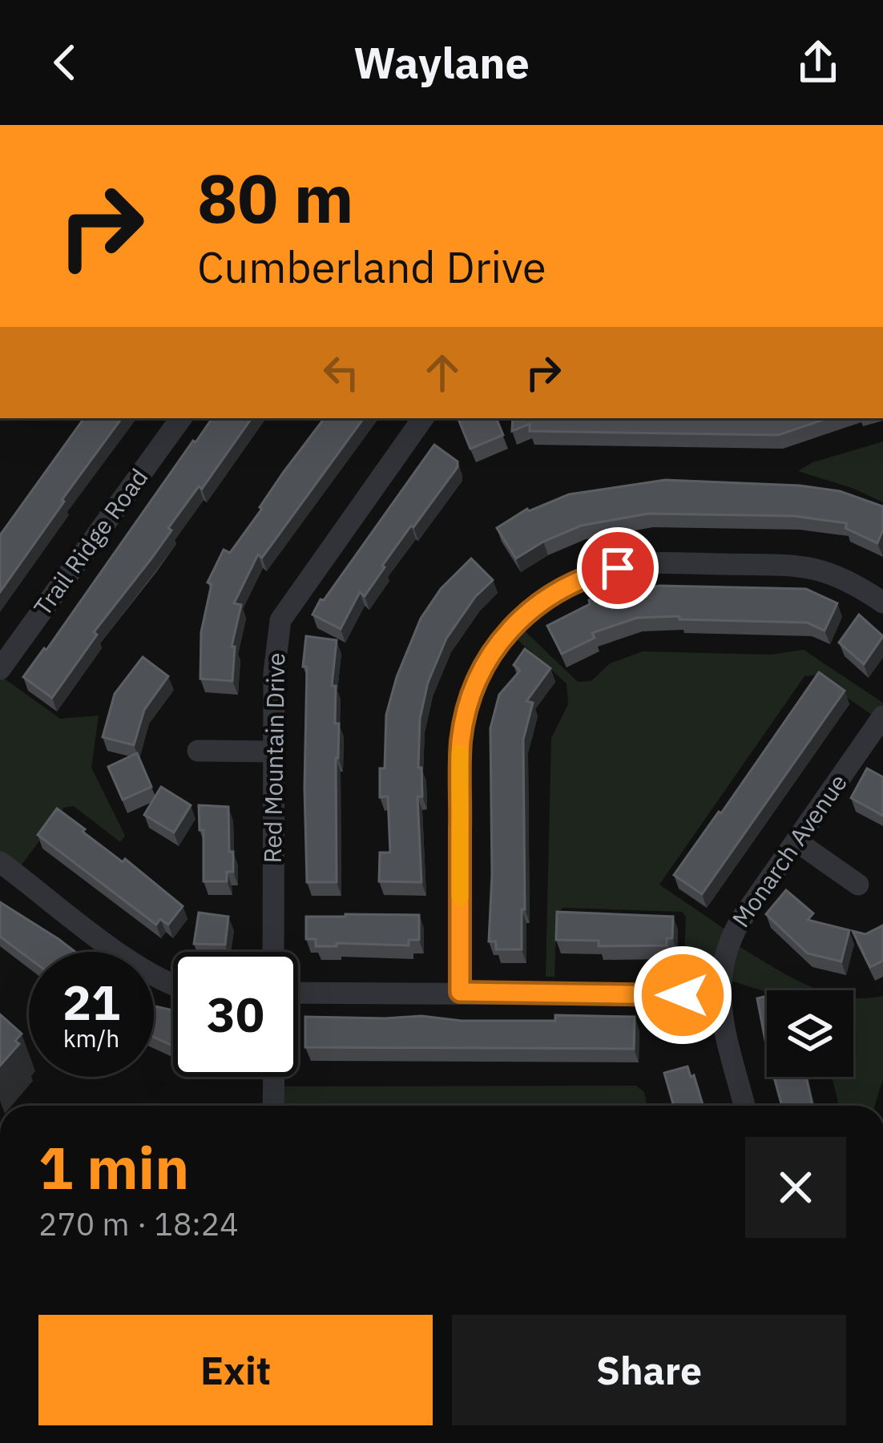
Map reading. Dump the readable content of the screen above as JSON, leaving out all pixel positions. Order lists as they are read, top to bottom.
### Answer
{
  "streets": {
    "street": ["Trail Ridge Road", "Red Mountain Drive", "Monarch Avenue"]
  },
  "page": {
    "header": "Waylane",
    "turn": ["80 m", "Cumberland Drive"],
    "speed": "21 km/h",
    "limit": "30",
    "heading": ["1 min", "270 m · 18:24"],
    "buttons": ["Exit", "Share"]
  }
}
